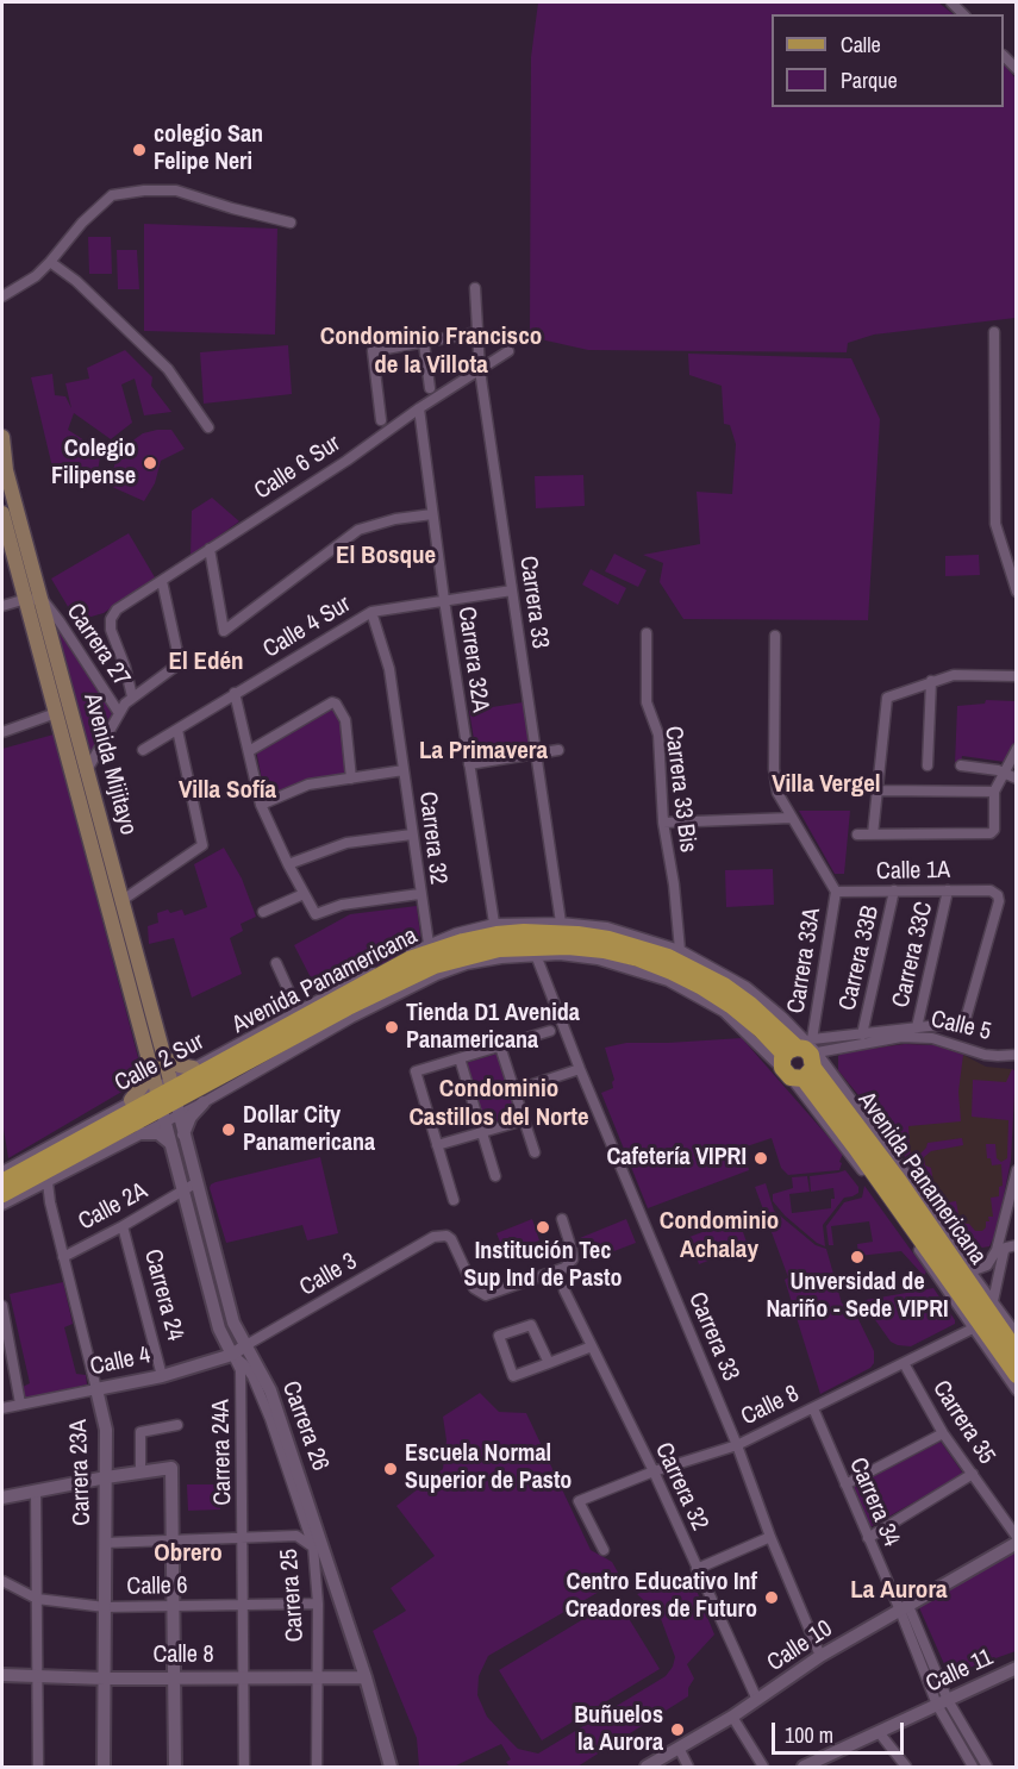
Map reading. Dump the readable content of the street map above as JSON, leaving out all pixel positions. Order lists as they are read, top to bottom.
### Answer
{
  "streets": {
    "main road": ["Avenida Mijitayo", "Avenida Panamericana"],
    "street": [
      "Calle 6 Sur",
      "Carrera 33",
      "Calle 4 Sur",
      "Carrera 27",
      "Carrera 32A",
      "Carrera 33 Bis",
      "Carrera 32",
      "Calle 1A",
      "Carrera 33C",
      "Carrera 33B",
      "Carrera 33A",
      "Calle 5",
      "Calle 2 Sur",
      "Calle 2A",
      "Calle 3",
      "Carrera 24",
      "Calle 4",
      "Calle 8",
      "Carrera 35",
      "Carrera 26",
      "Carrera 24A",
      "Carrera 23A",
      "Carrera 34",
      "Calle 6",
      "Carrera 25",
      "Calle 10",
      "Calle 11"
    ]
  },
  "crossings": [
    ["Calle 6 Sur", "Carrera 33"],
    ["Calle 6 Sur", "Carrera 32A"],
    ["Carrera 33", "Calle 4 Sur"],
    ["Carrera 33", "Calle 8"],
    ["Carrera 33", "Calle 10"],
    ["Calle 4 Sur", "Carrera 32A"],
    ["Calle 4 Sur", "Carrera 32"],
    ["Carrera 27", "Avenida Mijitayo"],
    ["Carrera 32A", "Avenida Panamericana"],
    ["Carrera 32A", "Calle 2 Sur"],
    ["Avenida Mijitayo", "Avenida Panamericana"],
    ["Avenida Mijitayo", "Calle 2 Sur"],
    ["Avenida Mijitayo", "Carrera 26"],
    ["Carrera 32", "Calle 2 Sur"],
    ["Carrera 32", "Calle 8"],
    ["Carrera 32", "Calle 10"],
    ["Calle 1A", "Carrera 33C"],
    ["Calle 1A", "Carrera 33B"],
    ["Calle 1A", "Carrera 33A"],
    ["Carrera 33A", "Avenida Panamericana"],
    ["Carrera 33A", "Calle 5"],
    ["Avenida Panamericana", "Calle 5"],
    ["Avenida Panamericana", "Calle 2 Sur"],
    ["Avenida Panamericana", "Carrera 26"],
    ["Calle 2 Sur", "Carrera 26"],
    ["Calle 2A", "Carrera 24"],
    ["Calle 2A", "Carrera 26"],
    ["Calle 2A", "Carrera 23A"],
    ["Calle 3", "Calle 4"],
    ["Calle 3", "Carrera 26"],
    ["Carrera 24", "Calle 4"],
    ["Calle 4", "Carrera 26"],
    ["Calle 4", "Carrera 24A"],
    ["Calle 4", "Carrera 23A"],
    ["Calle 4", "Carrera 25"],
    ["Calle 8", "Carrera 35"],
    ["Calle 8", "Carrera 26"],
    ["Calle 8", "Carrera 24A"],
    ["Calle 8", "Carrera 23A"],
    ["Calle 8", "Carrera 34"],
    ["Calle 8", "Carrera 25"],
    ["Carrera 24A", "Calle 6"],
    ["Carrera 24A", "Carrera 25"],
    ["Carrera 23A", "Calle 6"],
    ["Carrera 34", "Calle 10"],
    ["Carrera 34", "Calle 11"],
    ["Calle 6", "Carrera 25"]
  ],
  "districts": [
    "Condominio Francisco de la Villota",
    "El Bosque",
    "El Edén",
    "La Primavera",
    "Villa Vergel",
    "Villa Sofía",
    "Condominio Castillos del Norte",
    "Condominio Achalay",
    "Obrero",
    "La Aurora"
  ],
  "places": [
    "colegio San Felipe Neri",
    "Colegio Filipense",
    "Tienda D1 Avenida Panamericana",
    "Dollar City Panamericana",
    "Cafetería VIPRI",
    "Institución Tec Sup Ind de Pasto",
    "Unversidad de Nariño - Sede VIPRI",
    "Escuela Normal Superior de Pasto",
    "Centro Educativo Inf Creadores de Futuro",
    "Buñuelos la Aurora"
  ],
  "legend": ["Calle", "Parque"],
  "scale_bar": "100 m"
}
